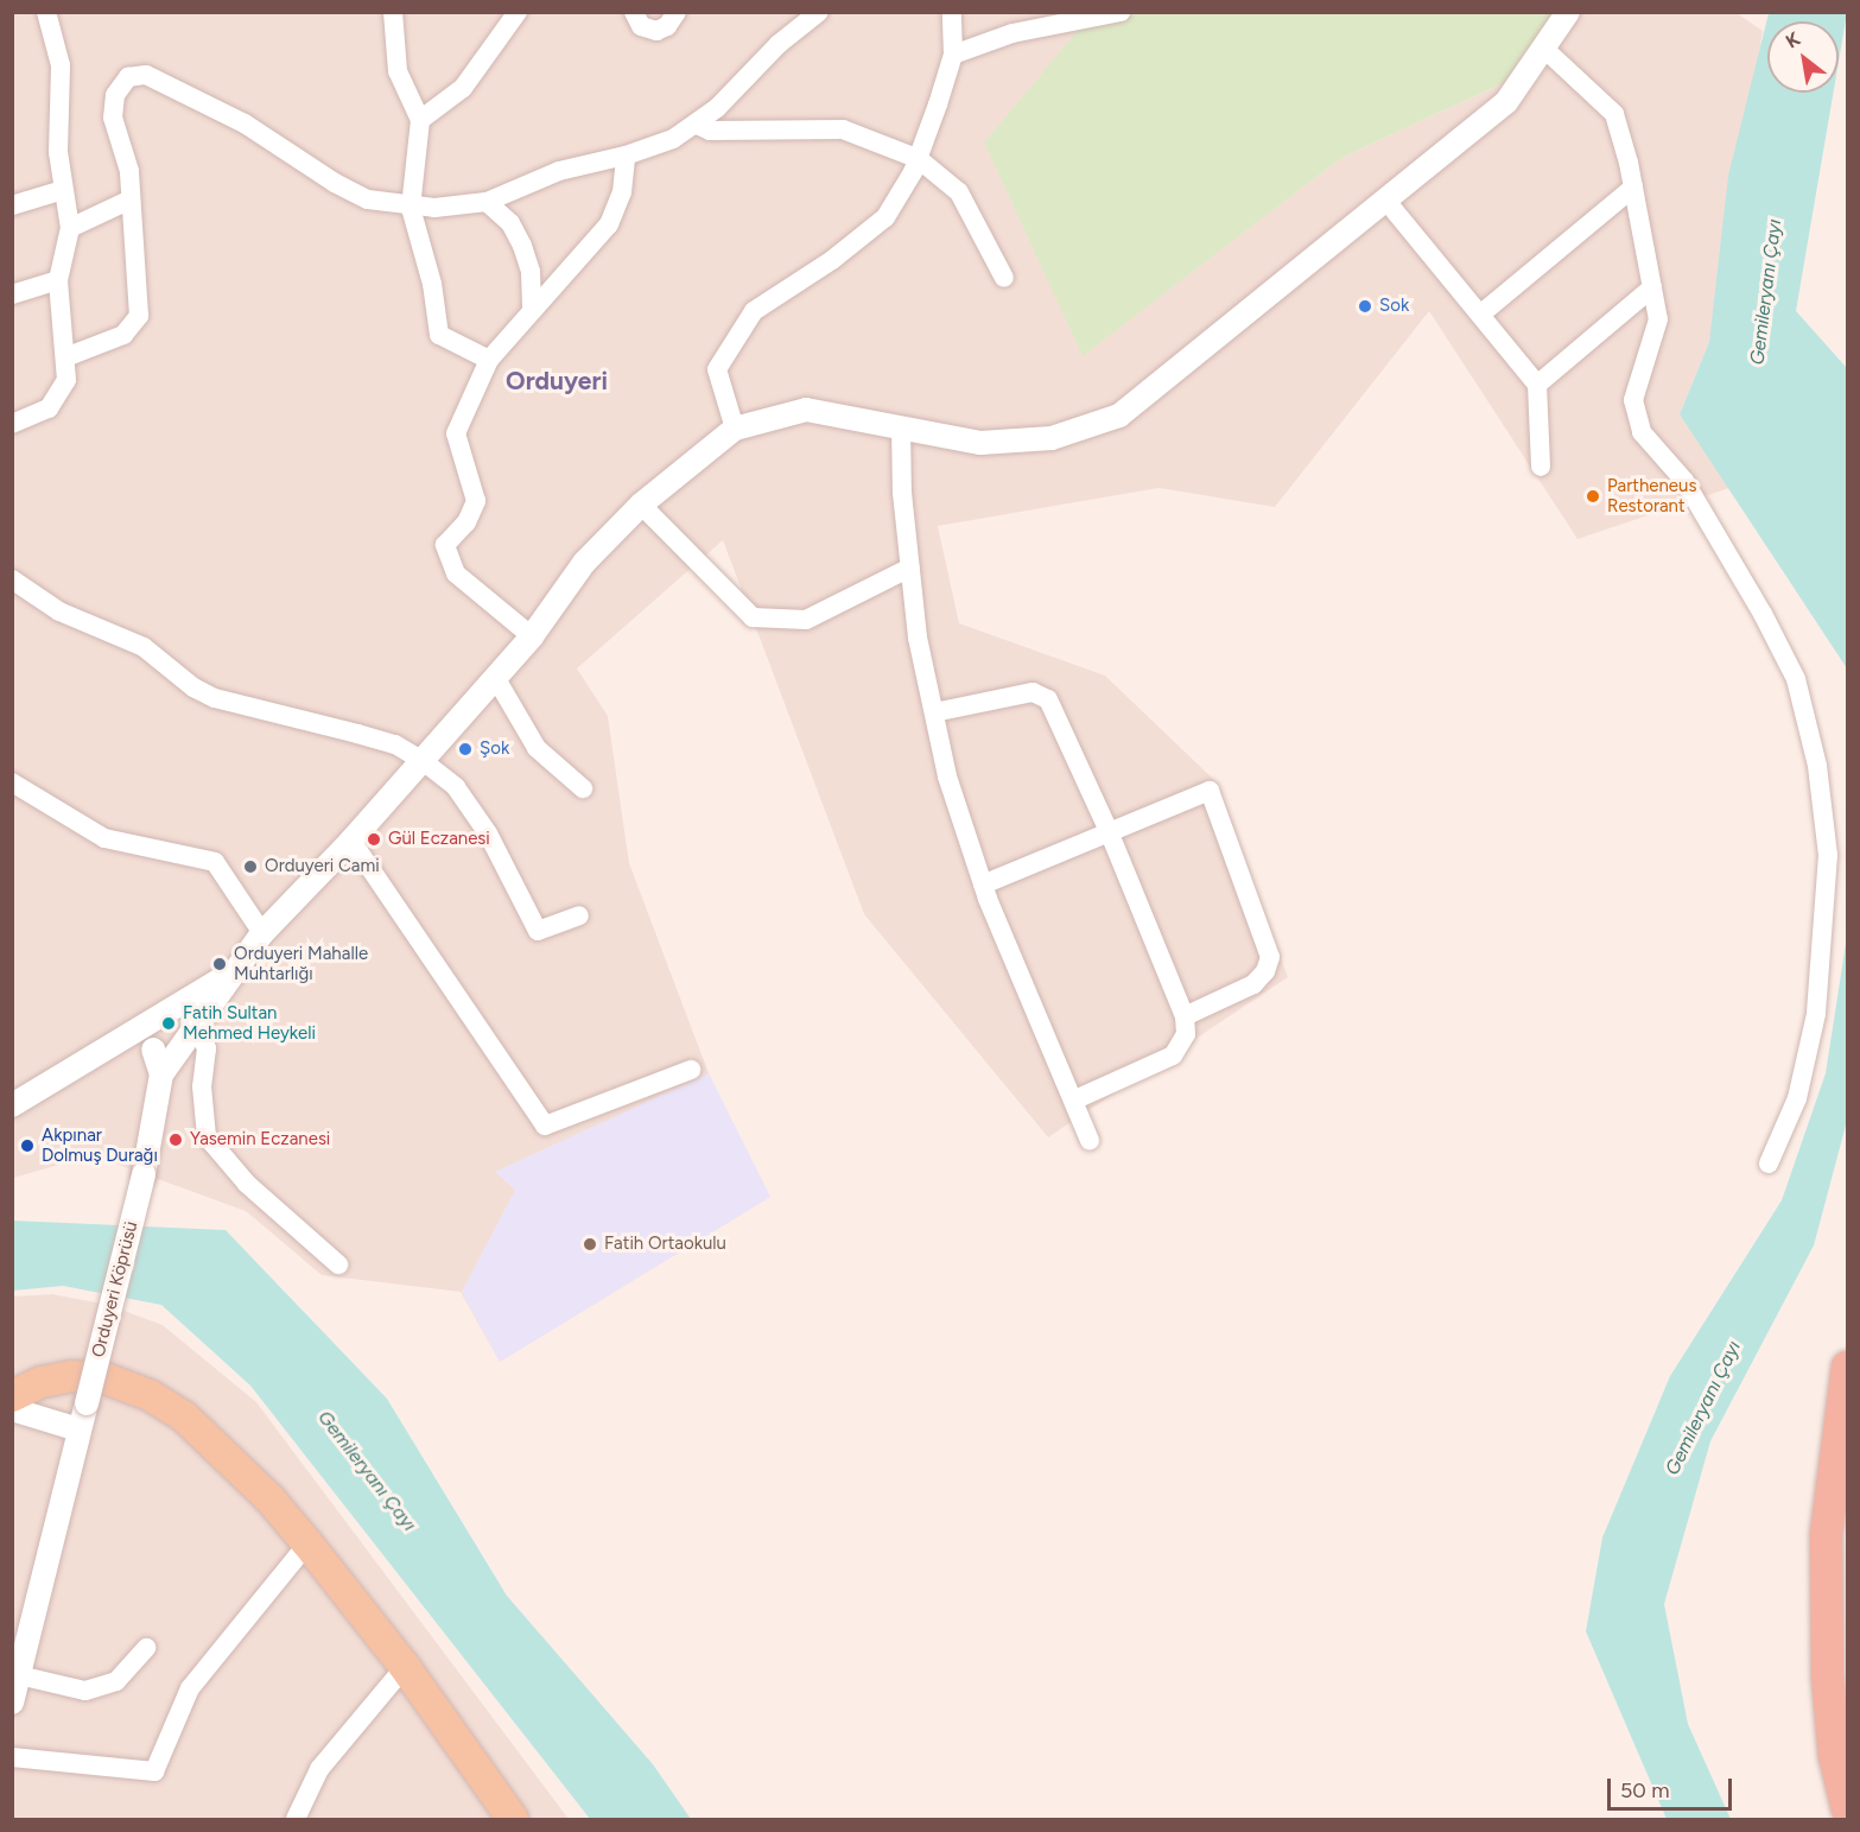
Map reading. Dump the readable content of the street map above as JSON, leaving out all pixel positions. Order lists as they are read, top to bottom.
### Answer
{
  "streets": {
    "street": ["Orduyeri Köprüsü"]
  },
  "districts": ["Orduyeri"],
  "water": ["Gemileryanı Çayı"],
  "places": [
    "Sok",
    "Partheneus Restorant",
    "Şok",
    "Gül Eczanesi",
    "Orduyeri Cami",
    "Orduyeri Mahalle Muhtarlığı",
    "Fatih Sultan Mehmed Heykeli",
    "Yasemin Eczanesi",
    "Akpınar Dolmuş Durağı",
    "Fatih Ortaokulu"
  ],
  "scale_bar": "50 m",
  "north": "top left"
}
